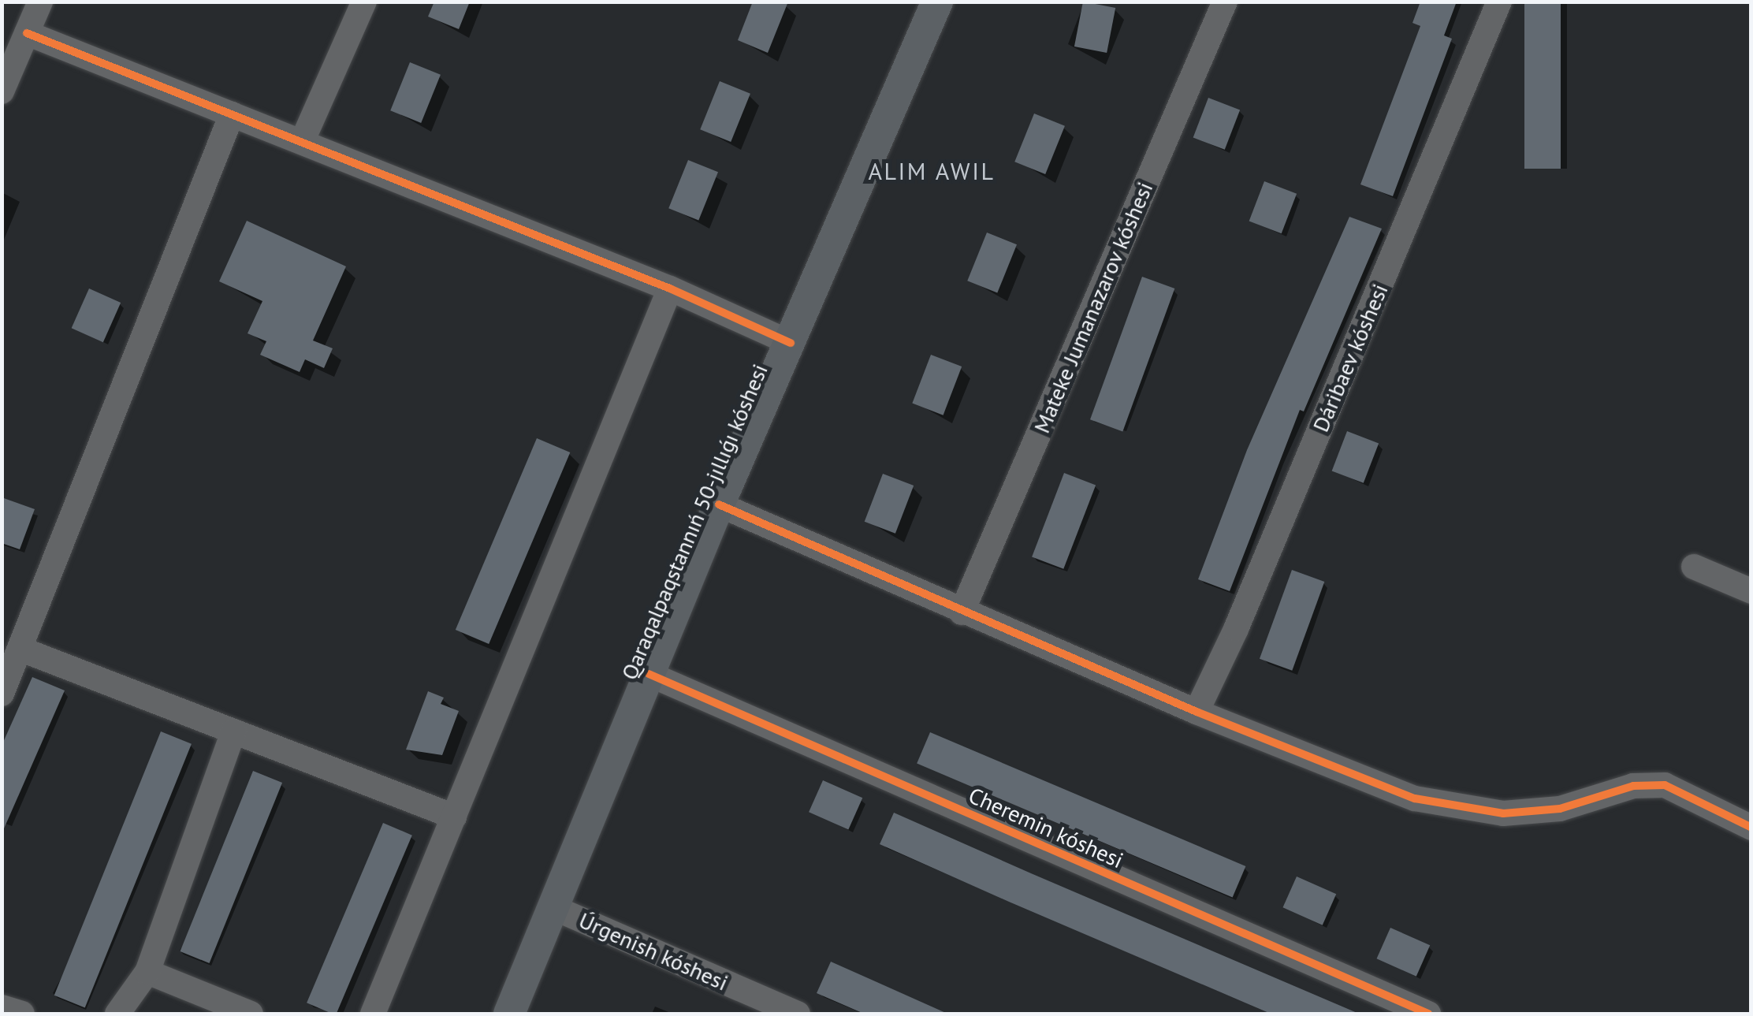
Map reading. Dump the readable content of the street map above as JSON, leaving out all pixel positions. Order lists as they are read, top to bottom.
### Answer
{
  "streets": {
    "main road": ["Qaraqalpaqstannıń 50-jıllıǵı kóshesi"],
    "street": [
      "Mateke Jumanazarov kóshesi",
      "Dáribaev kóshesi",
      "Cheremin kóshesi",
      "Úrgenish kóshesi"
    ]
  },
  "crossings": [
    ["Qaraqalpaqstannıń 50-jıllıǵı kóshesi", "Cheremin kóshesi"],
    ["Qaraqalpaqstannıń 50-jıllıǵı kóshesi", "Úrgenish kóshesi"]
  ],
  "districts": ["ALIM AWIL"]
}
